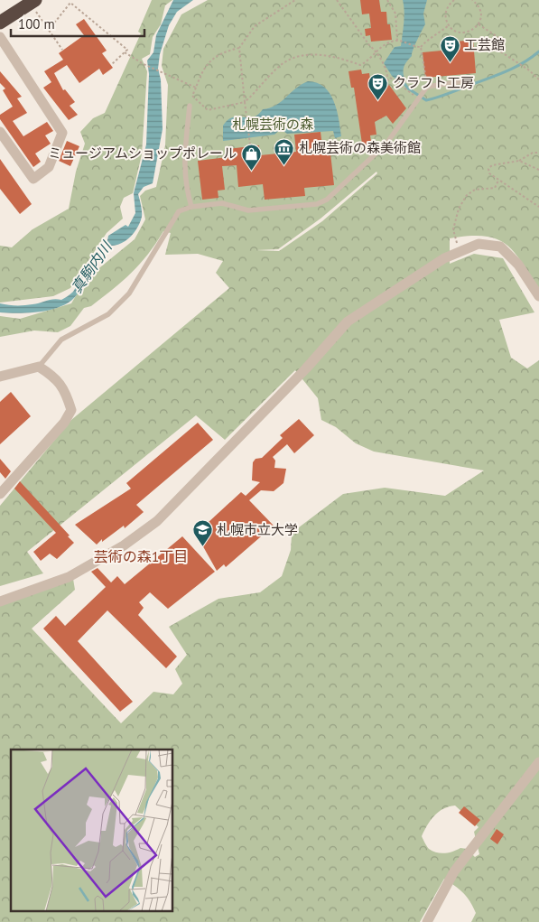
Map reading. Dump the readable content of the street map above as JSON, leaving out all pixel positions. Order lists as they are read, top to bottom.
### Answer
{
  "districts": ["芸術の森1丁目"],
  "water": ["真駒内川"],
  "parks": ["札幌芸術の森"],
  "places": {
    "theatre": ["工芸館", "クラフト工房"],
    "museum": ["札幌芸術の森美術館"],
    "shop": ["ミュージアムショップポレール"],
    "school or university": ["札幌市立大学"]
  },
  "scale_bar": "100 m"
}
